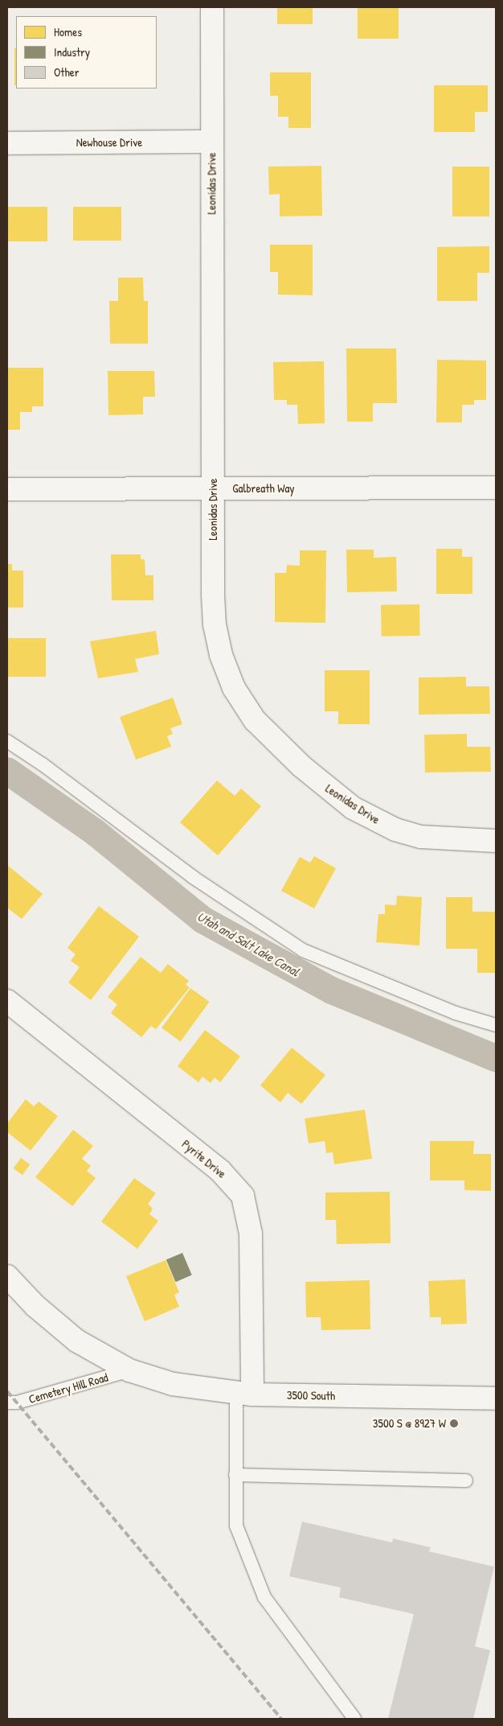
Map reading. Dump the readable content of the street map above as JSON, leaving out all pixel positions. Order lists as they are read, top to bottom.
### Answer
{
  "streets": {
    "street": [
      "Newhouse Drive",
      "Leonidas Drive",
      "Galbreath Way",
      "Pyrite Drive",
      "3500 South"
    ],
    "lane": ["Cemetery Hill Road"]
  },
  "crossings": [
    ["Newhouse Drive", "Leonidas Drive"],
    ["Leonidas Drive", "Galbreath Way"],
    ["Pyrite Drive", "3500 South"],
    ["Cemetery Hill Road", "3500 South"]
  ],
  "water": ["Utah and Salt Lake Canal"],
  "places": ["3500 S @ 8927 W"],
  "legend": ["Homes", "Industry", "Other"]
}
